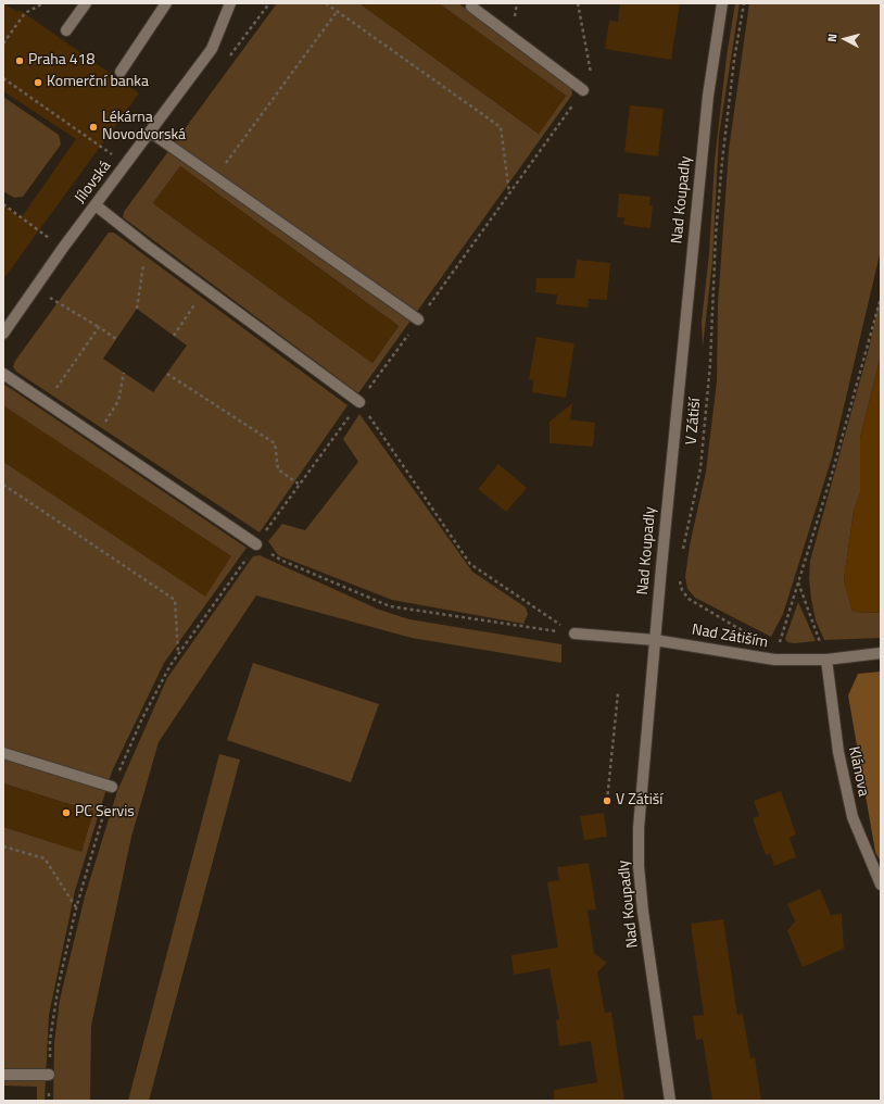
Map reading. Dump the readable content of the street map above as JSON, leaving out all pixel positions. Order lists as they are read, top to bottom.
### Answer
{
  "streets": {
    "street": [
      "Jílovská",
      "Nad Koupadly",
      "Nad Zátiším",
      "Klánova"
    ],
    "path": ["V Zátiší"]
  },
  "crossings": [
    ["Nad Koupadly", "Nad Zátiším"],
    ["Nad Zátiším", "Klánova"]
  ],
  "places": [
    "Praha 418",
    "Komerční banka",
    "Lékárna Novodvorská",
    "V Zátiší",
    "PC Servis"
  ],
  "north": "left"
}
